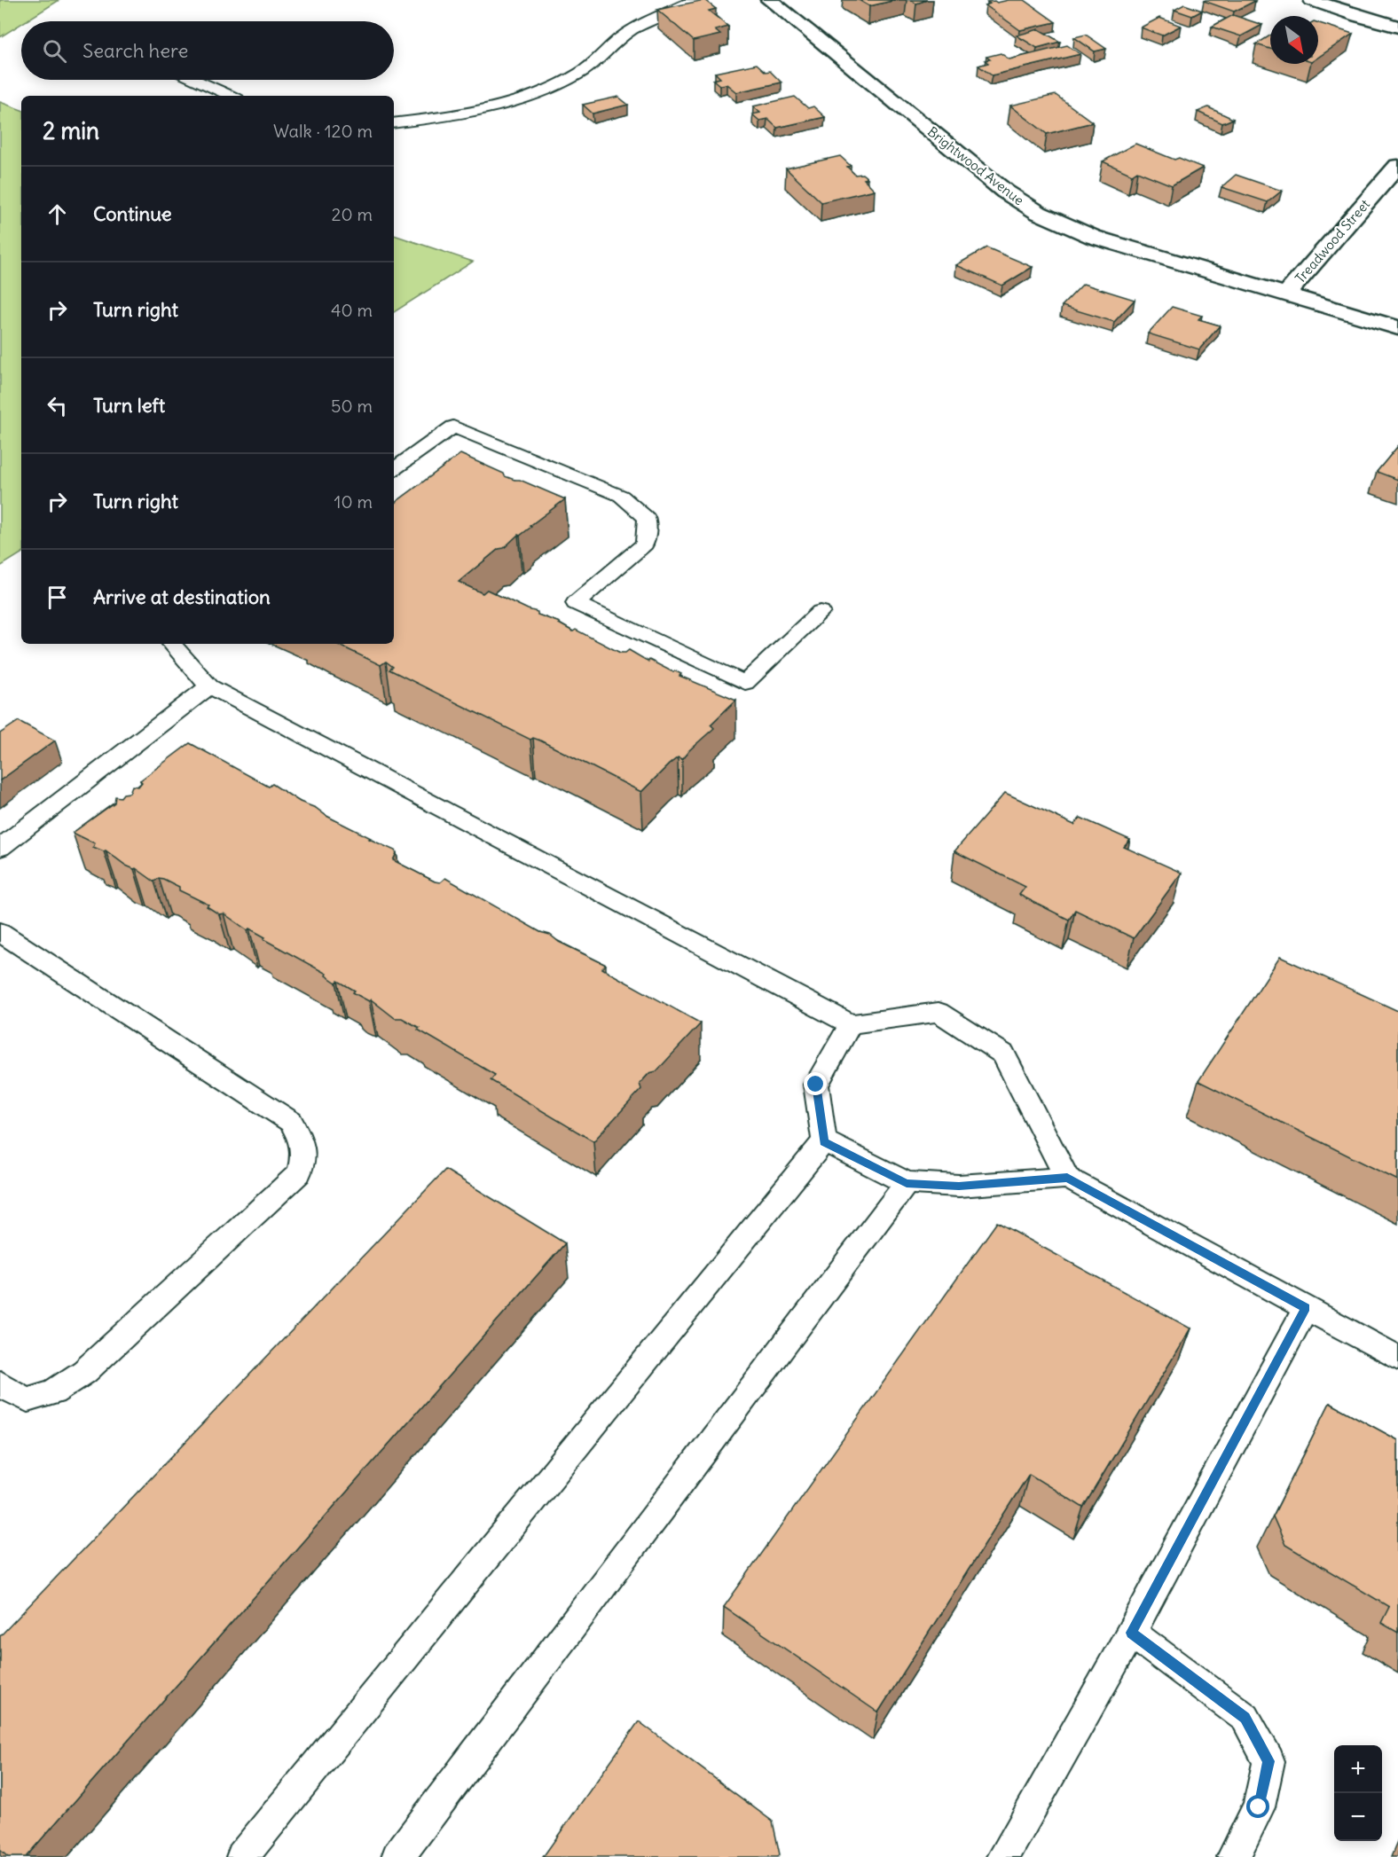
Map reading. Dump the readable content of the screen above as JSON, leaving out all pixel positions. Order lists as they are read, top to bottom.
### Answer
{
  "streets": {
    "street": ["Brightwood Avenue", "Treadwood Street"]
  },
  "crossings": [
    ["Brightwood Avenue", "Treadwood Street"]
  ],
  "north": "bottom right",
  "page": {
    "search": "Search here",
    "heading": ["2 min", "Walk · 120 m"],
    "list": [
      ["Continue", "20 m"],
      ["Turn right", "40 m"],
      ["Turn left", "50 m"],
      ["Turn right", "10 m"],
      "Arrive at destination"
    ],
    "map_buttons": ["+", "−"]
  }
}
